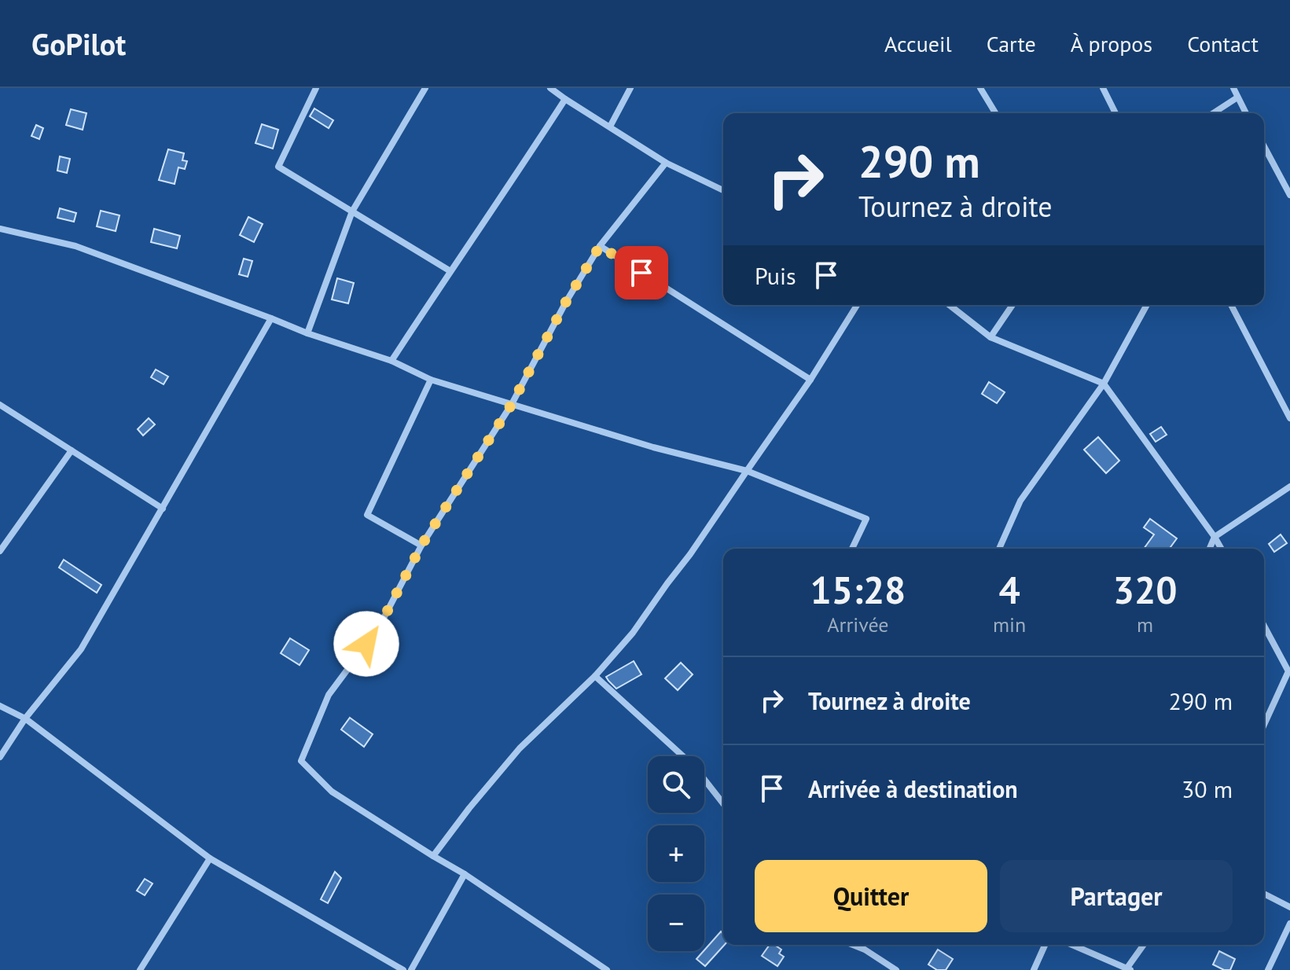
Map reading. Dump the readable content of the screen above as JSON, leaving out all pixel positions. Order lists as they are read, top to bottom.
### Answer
{
  "page": {
    "header": "GoPilot",
    "nav": [
      "Accueil",
      "Carte",
      "À propos",
      "Contact"
    ],
    "turn": ["290 m", "Tournez à droite"],
    "then": "Puis",
    "eta": [
      "15:28",
      "Arrivée",
      "4",
      "min",
      "320",
      "m"
    ],
    "list": [
      {
        "name": "Tournez à droite",
        "value": "290 m"
      },
      {
        "name": "Arrivée à destination",
        "value": "30 m"
      }
    ],
    "map_buttons": ["+", "−"],
    "buttons": ["Quitter", "Partager"]
  }
}
